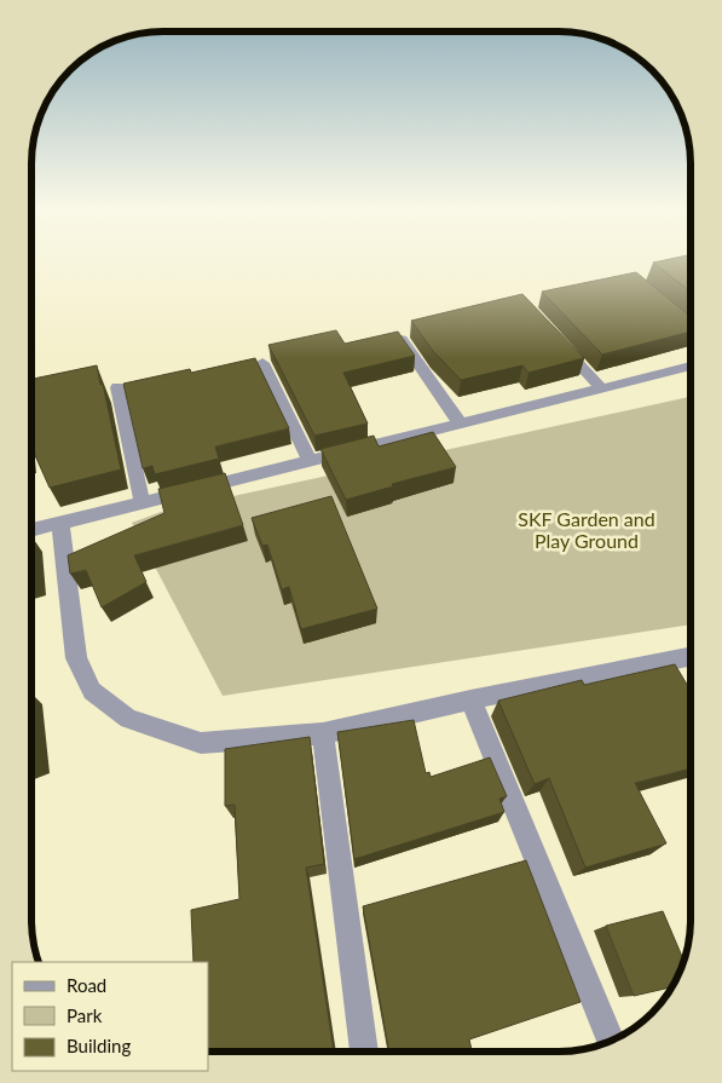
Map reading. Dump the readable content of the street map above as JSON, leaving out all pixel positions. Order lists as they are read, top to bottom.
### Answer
{
  "parks": ["SKF Garden and Play Ground"],
  "legend": ["Road", "Park", "Building"]
}
